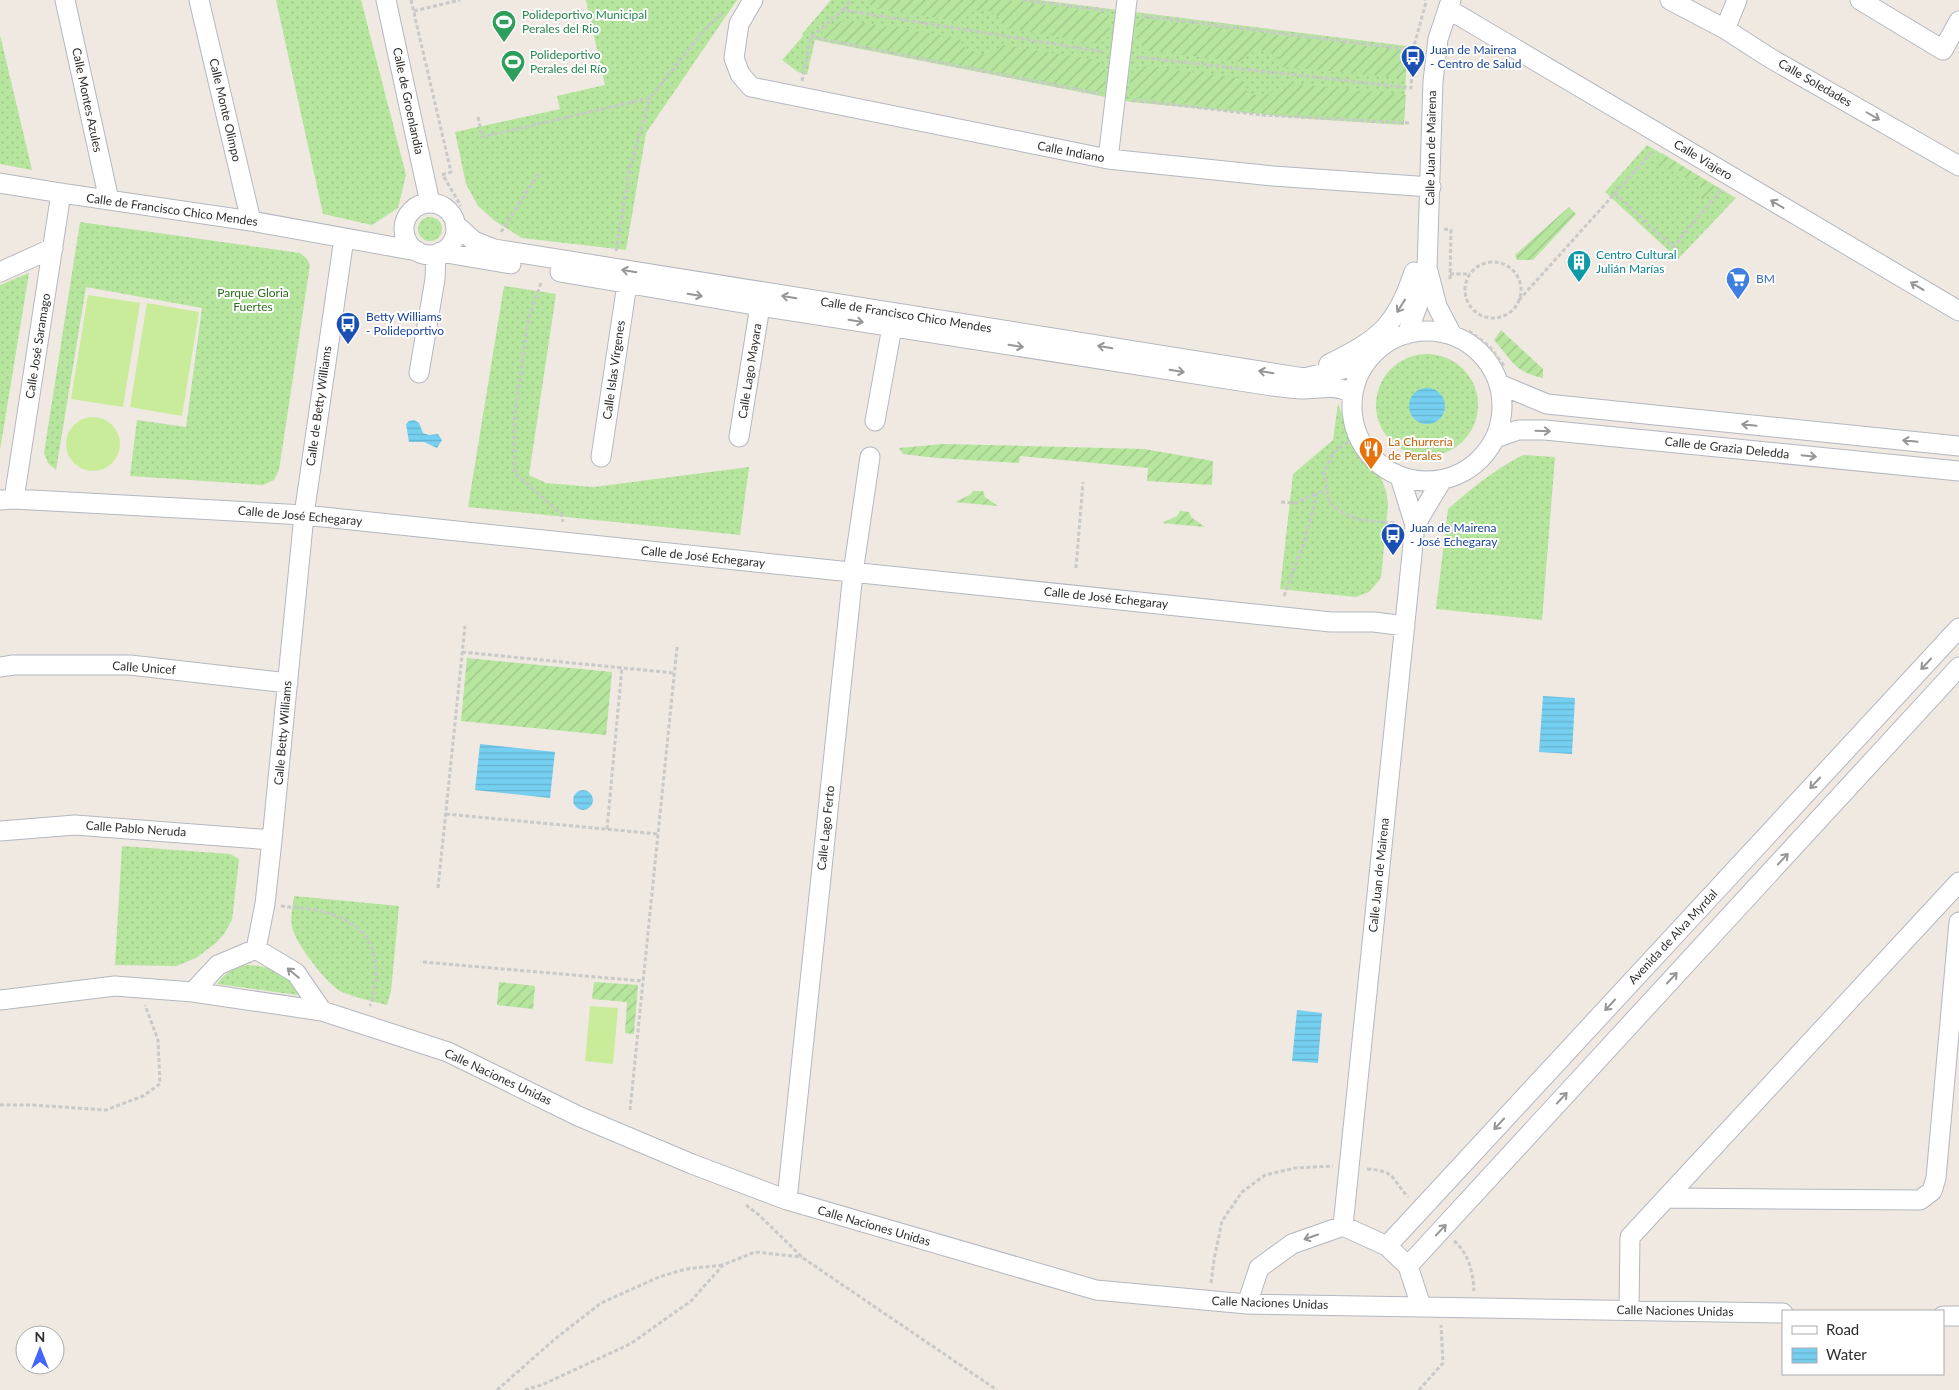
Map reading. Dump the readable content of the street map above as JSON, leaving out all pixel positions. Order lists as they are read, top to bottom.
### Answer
{
  "streets": {
    "street": [
      "Calle Soledades",
      "Calle Montes Azules",
      "Calle de Groenlandia",
      "Calle Monte Olimpo",
      "Calle Juan de Mairena",
      "Calle Indiano",
      "Calle Viajero",
      "Calle de Francisco Chico Mendes",
      "Calle José Saramago",
      "Calle Islas Vírgenes",
      "Calle Lago Mayara",
      "Calle de Betty Williams",
      "Calle de Grazia Deledda",
      "Calle de José Echegaray",
      "Calle Unicef",
      "Calle Betty Williams",
      "Calle Lago Ferto",
      "Calle Pablo Neruda",
      "Avenida de Alva Myrdal",
      "Calle Naciones Unidas"
    ]
  },
  "crossings": [
    ["Calle Montes Azules", "Calle de Francisco Chico Mendes"],
    ["Calle de Groenlandia", "Calle de Francisco Chico Mendes"],
    ["Calle Monte Olimpo", "Calle de Francisco Chico Mendes"],
    ["Calle Juan de Mairena", "Calle Indiano"],
    ["Calle Juan de Mairena", "Calle Viajero"],
    ["Calle Juan de Mairena", "Calle de Francisco Chico Mendes"],
    ["Calle Juan de Mairena", "Calle de Grazia Deledda"],
    ["Calle Juan de Mairena", "Calle de José Echegaray"],
    ["Calle de Francisco Chico Mendes", "Calle José Saramago"],
    ["Calle de Francisco Chico Mendes", "Calle Islas Vírgenes"],
    ["Calle de Francisco Chico Mendes", "Calle Lago Mayara"],
    ["Calle de Francisco Chico Mendes", "Calle de Betty Williams"],
    ["Calle de Francisco Chico Mendes", "Calle de Grazia Deledda"],
    ["Calle José Saramago", "Calle de José Echegaray"],
    ["Calle de Betty Williams", "Calle de José Echegaray"],
    ["Calle de Betty Williams", "Calle Betty Williams"],
    ["Calle de José Echegaray", "Calle Betty Williams"],
    ["Calle de José Echegaray", "Calle Lago Ferto"],
    ["Calle Unicef", "Calle Betty Williams"],
    ["Calle Betty Williams", "Calle Pablo Neruda"],
    ["Calle Lago Ferto", "Calle Naciones Unidas"]
  ],
  "one_way": ["Calle Soledades", "Calle Viajero"],
  "parks": ["Parque Gloria Fuertes"],
  "places": {
    "sports": ["Polideportivo Municipal Perales del Rio", "Polideportivo Perales del Río"],
    "bus stop": ["Juan de Mairena - Centro de Salud", "Betty Williams - Polideportivo", "Juan de Mairena - José Echegaray"],
    "building": ["Centro Cultural Julián Marías"],
    "supermarket": ["BM"],
    "restaurant": ["La Churrería de Perales"]
  },
  "legend": ["Road", "Water"],
  "north": "top"
}
